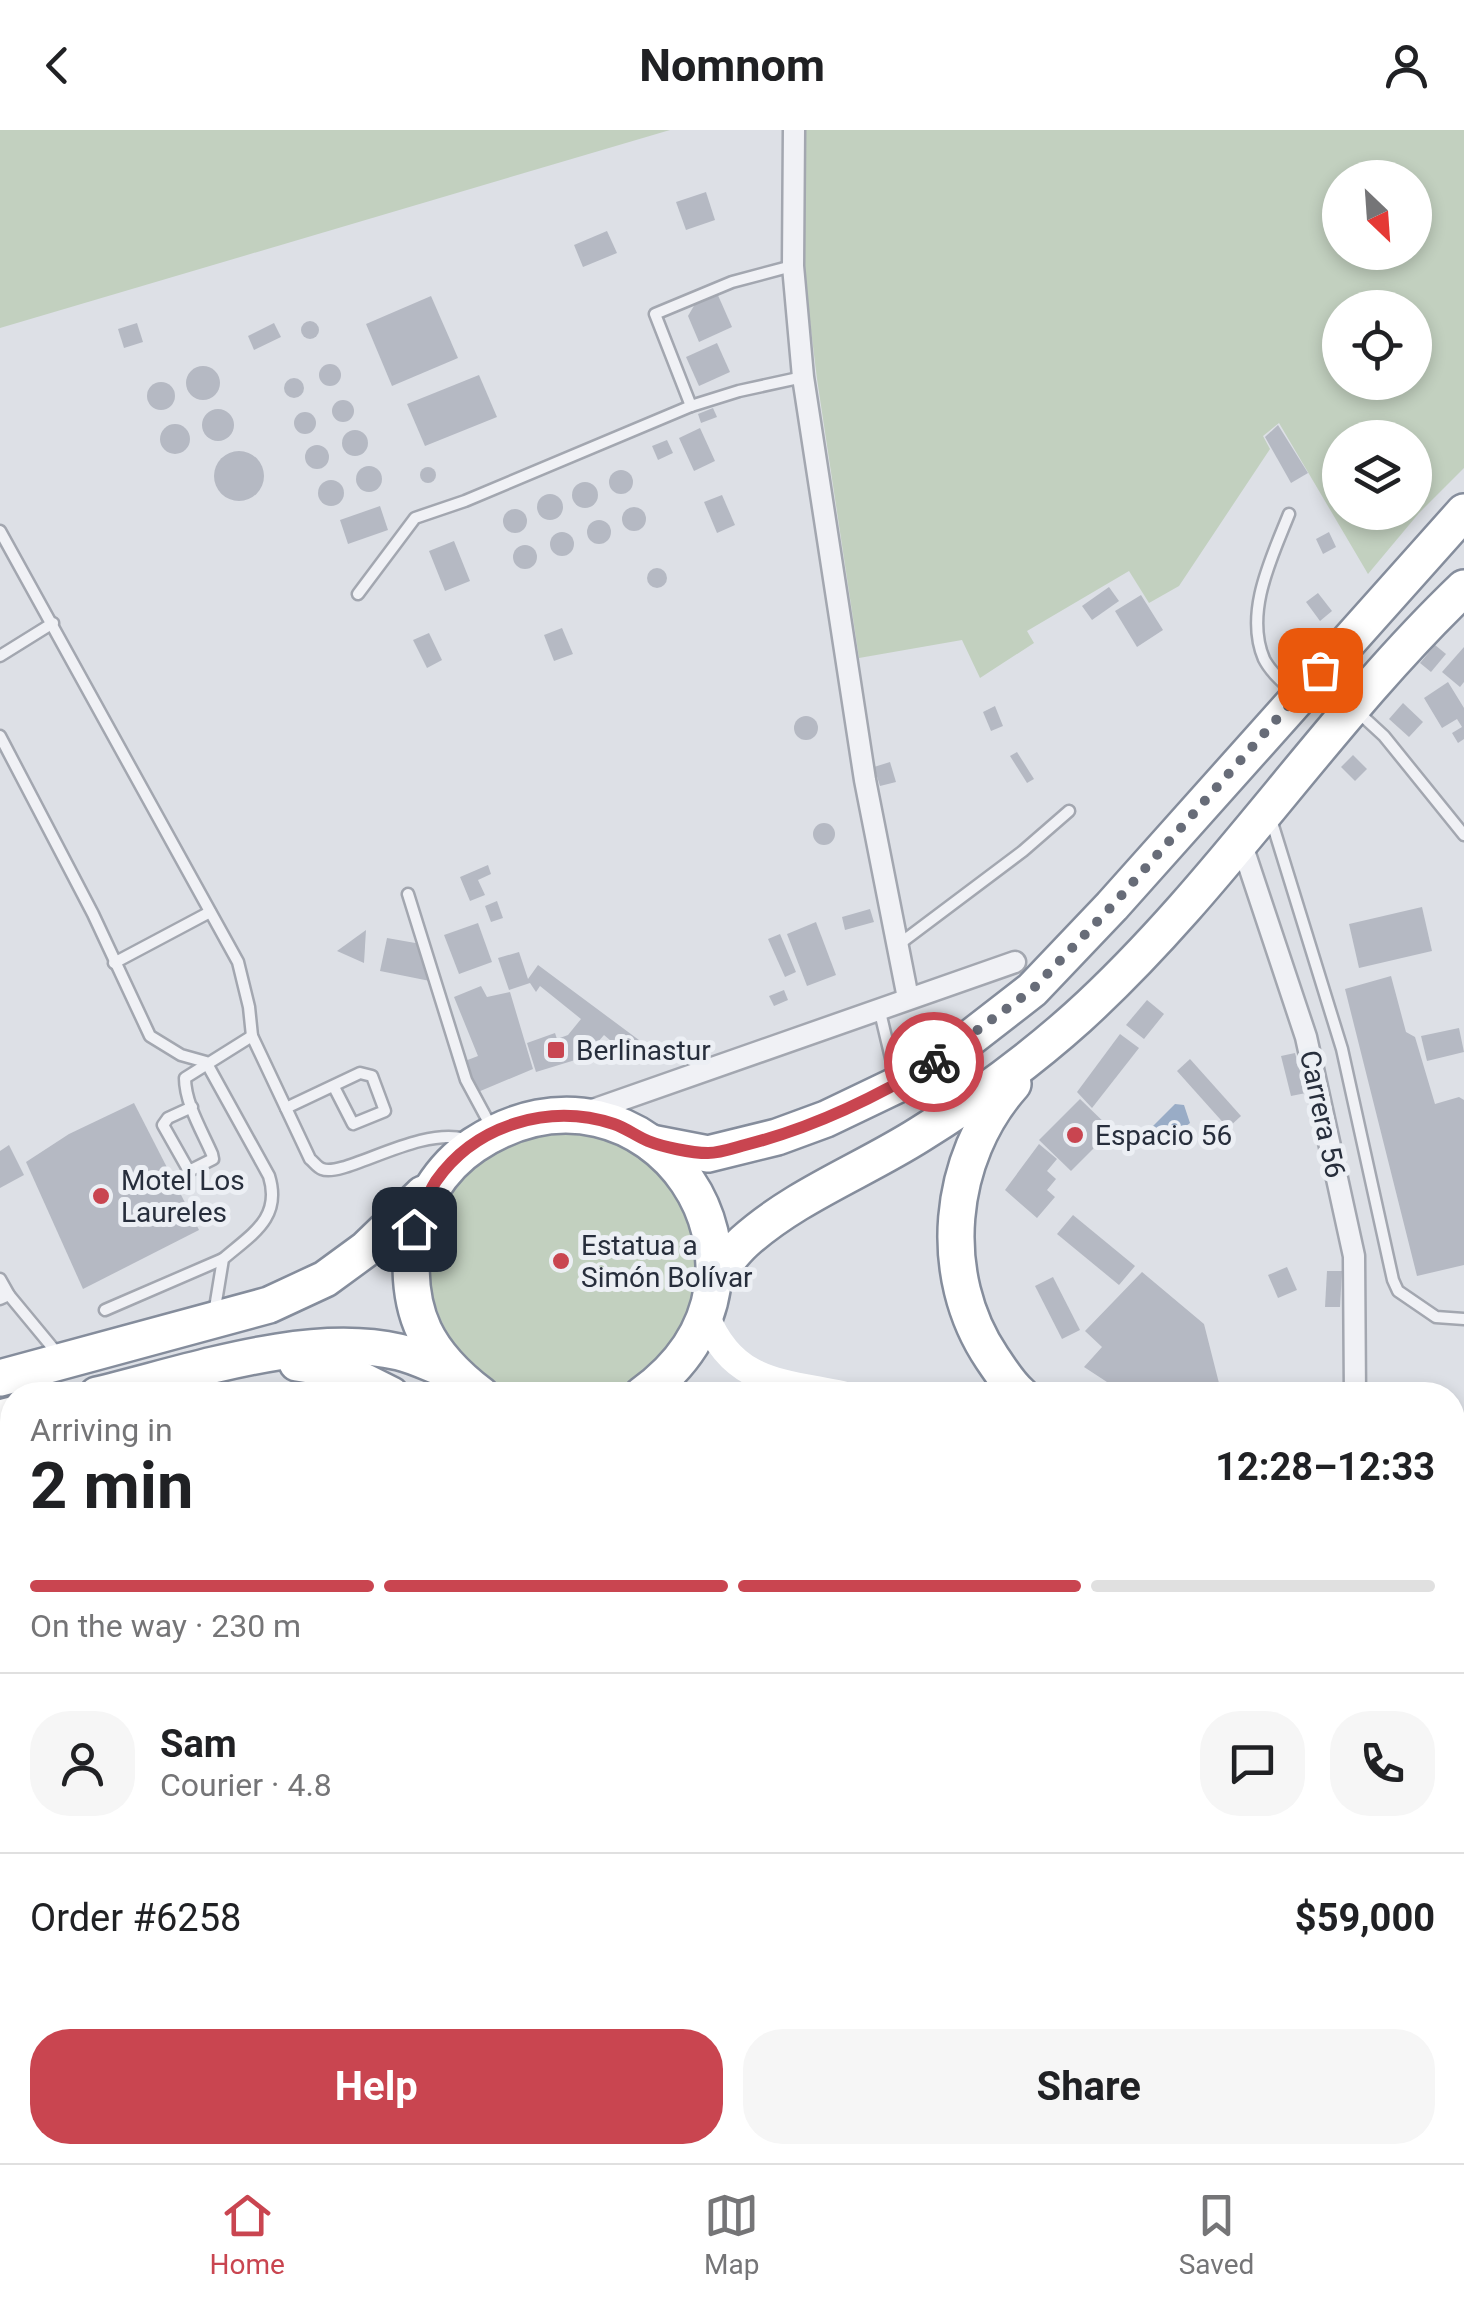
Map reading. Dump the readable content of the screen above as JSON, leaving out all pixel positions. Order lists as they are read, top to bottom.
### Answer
{
  "streets": {
    "street": ["Carrera 56"]
  },
  "places": {
    "transit": ["Berlinastur"],
    "other": ["Espacio 56", "Motel Los Laureles", "Estatua a Simón Bolívar"]
  },
  "north": "bottom right",
  "page": {
    "header": "Nomnom",
    "heading": ["2 min", "Arriving in", "12:28–12:33"],
    "panel": [
      "Sam",
      "Courier · 4.8",
      "Order #6258",
      "$59,000"
    ],
    "bar": "On the way · 230 m",
    "buttons": ["Help", "Share"],
    "tabs": ["Home", "Map", "Saved"]
  }
}
